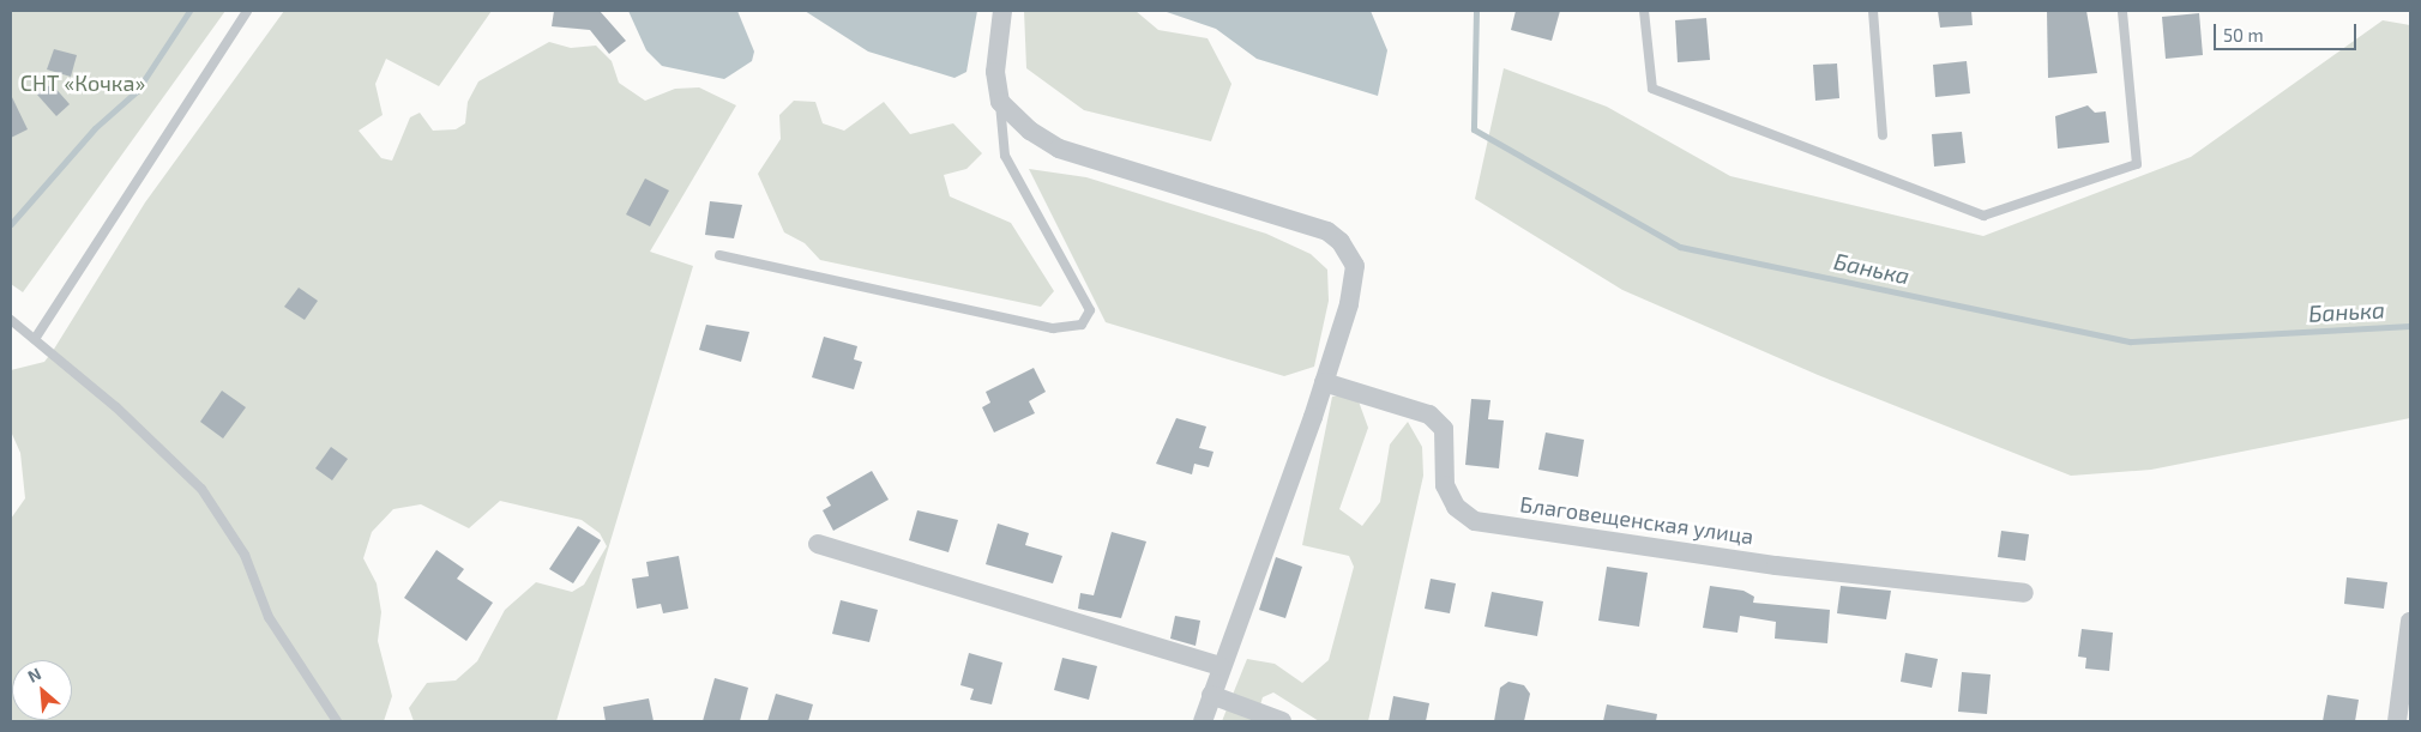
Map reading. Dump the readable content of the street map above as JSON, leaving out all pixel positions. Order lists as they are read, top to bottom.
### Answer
{
  "streets": {
    "street": ["Благовещенская улица"]
  },
  "water": ["Банька"],
  "parks": ["СНТ «Кочка»"],
  "scale_bar": "50 m",
  "north": "top left"
}
